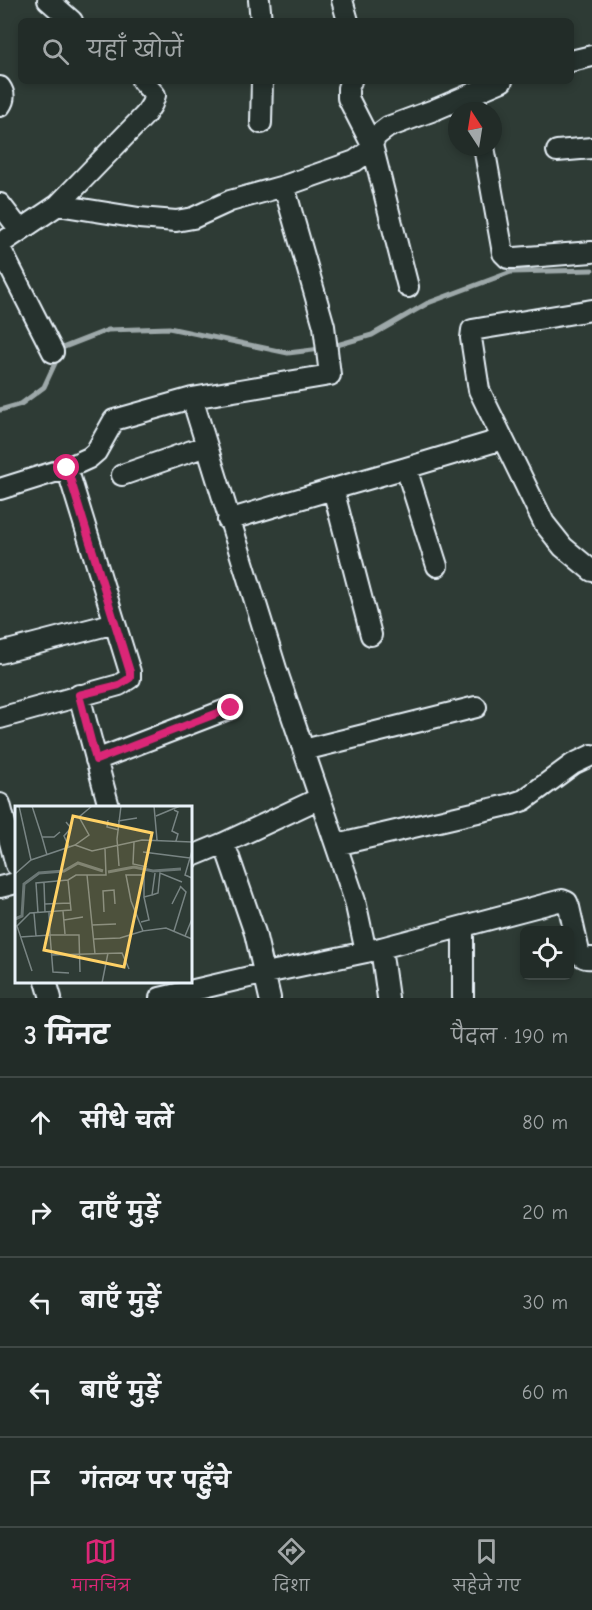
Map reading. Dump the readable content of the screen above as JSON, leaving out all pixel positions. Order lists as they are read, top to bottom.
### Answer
{
  "north": "top",
  "page": {
    "search": "यहाँ खोजें",
    "heading": ["3 मिनट", "पैदल · 190 m"],
    "list": [
      ["सीधे चलें", "80 m"],
      ["दाएँ मुड़ें", "20 m"],
      ["बाएँ मुड़ें", "30 m"],
      ["बाएँ मुड़ें", "60 m"],
      "गंतव्य पर पहुँचे"
    ],
    "nav": ["मानचित्र", "दिशा", "सहेजे गए"]
  }
}
